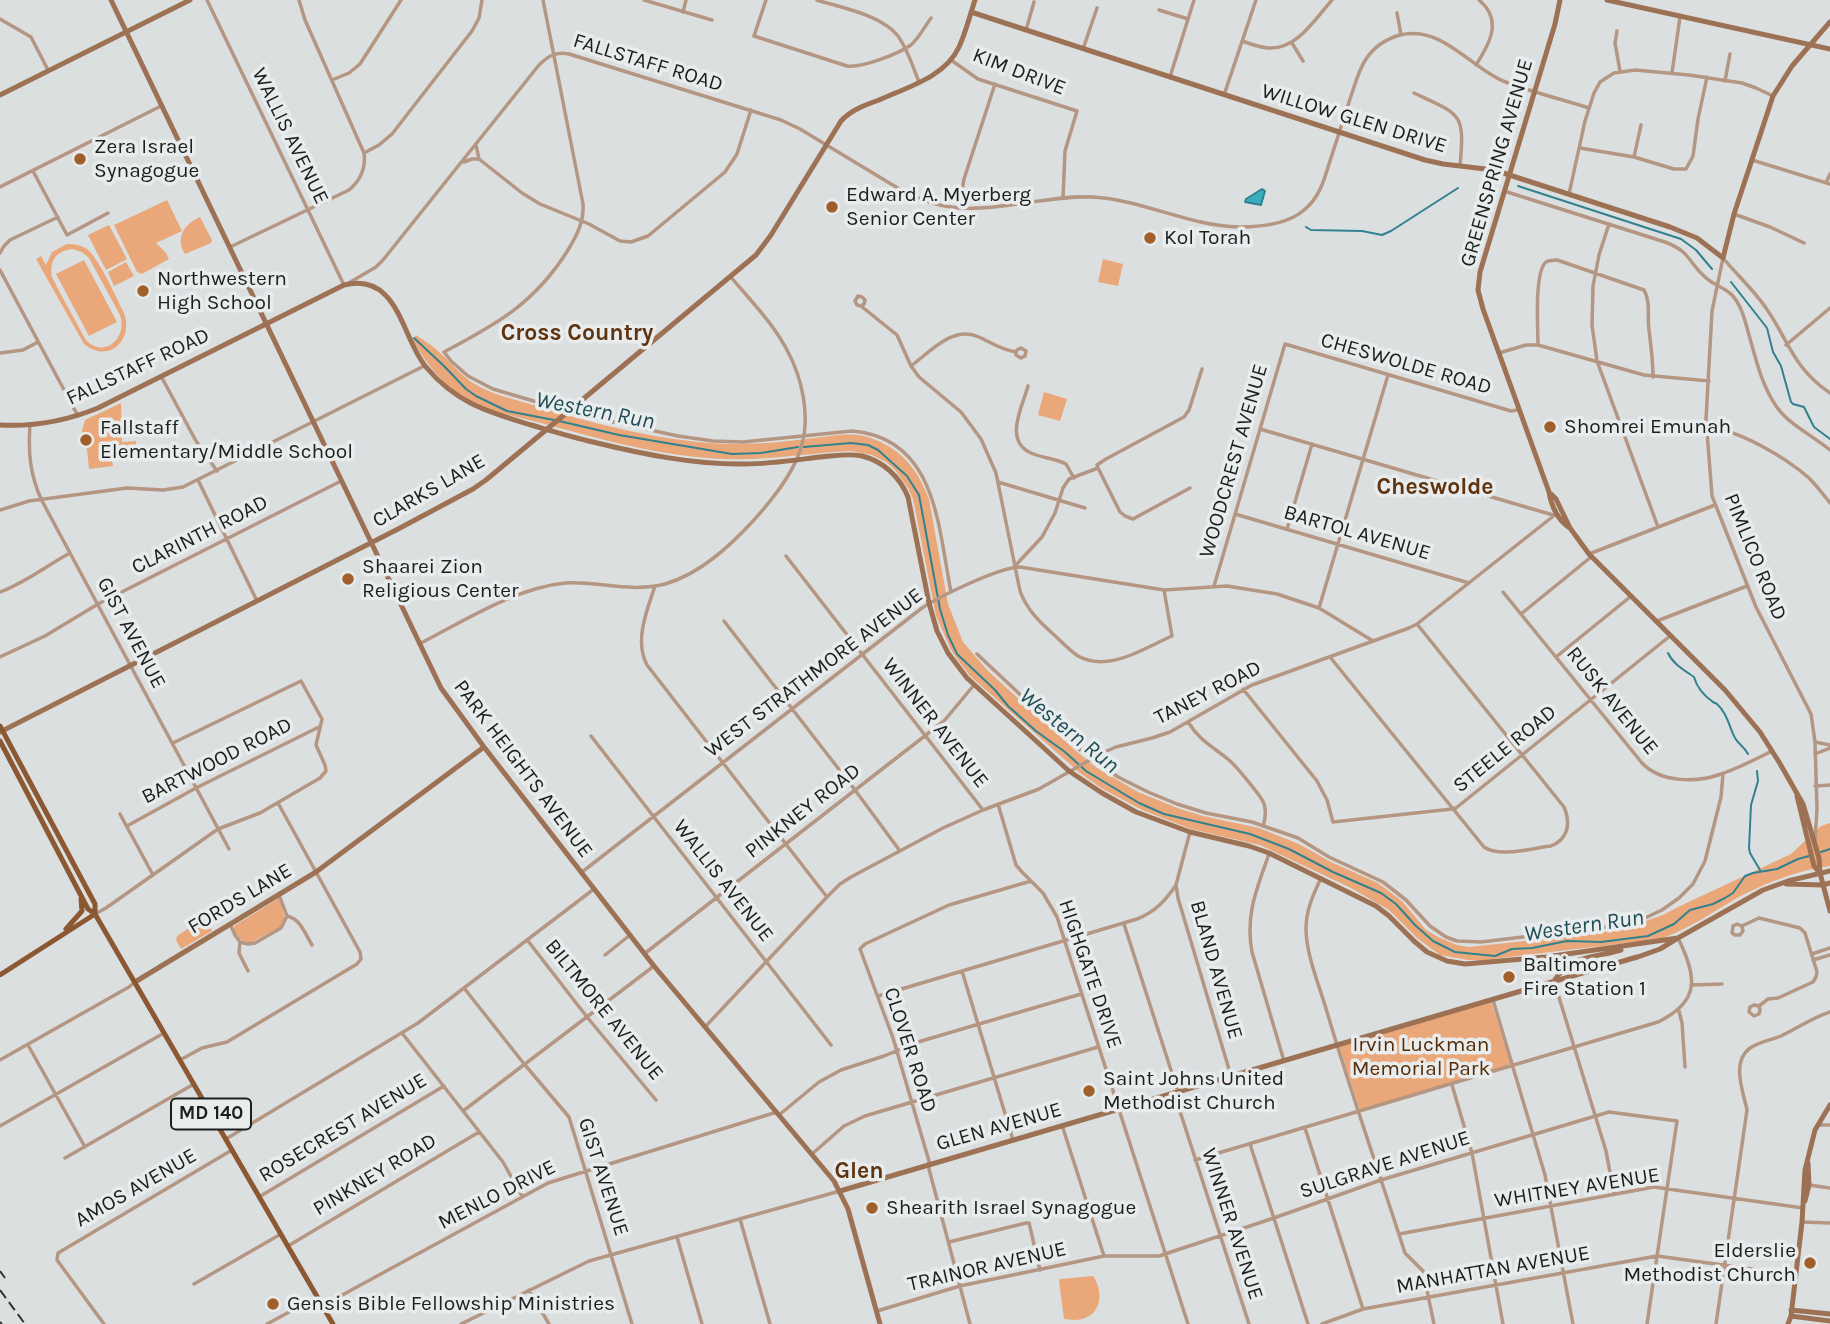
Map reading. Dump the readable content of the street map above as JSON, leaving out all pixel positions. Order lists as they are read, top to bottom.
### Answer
{
  "streets": {
    "main road": [
      "FALLSTAFF ROAD",
      "WILLOW GLEN DRIVE",
      "GREENSPRING AVENUE",
      "CLARKS LANE",
      "PIMLICO ROAD",
      "PARK HEIGHTS AVENUE",
      "FORDS LANE",
      "MD 140",
      "GLEN AVENUE"
    ],
    "street": [
      "KIM DRIVE",
      "WALLIS AVENUE",
      "CHESWOLDE ROAD",
      "WOODCREST AVENUE",
      "BARTOL AVENUE",
      "CLARINTH ROAD",
      "GIST AVENUE",
      "WEST STRATHMORE AVENUE",
      "TANEY ROAD",
      "RUSK AVENUE",
      "WINNER AVENUE",
      "STEELE ROAD",
      "BARTWOOD ROAD",
      "PINKNEY ROAD",
      "BLAND AVENUE",
      "HIGHGATE DRIVE",
      "BILTMORE AVENUE",
      "CLOVER ROAD",
      "ROSECREST AVENUE",
      "SULGRAVE AVENUE",
      "AMOS AVENUE",
      "WHITNEY AVENUE",
      "MENLO DRIVE",
      "TRAINOR AVENUE",
      "MANHATTAN AVENUE"
    ]
  },
  "crossings": [
    ["FALLSTAFF ROAD", "KIM DRIVE"],
    ["FALLSTAFF ROAD", "WILLOW GLEN DRIVE"],
    ["FALLSTAFF ROAD", "WALLIS AVENUE"],
    ["FALLSTAFF ROAD", "CLARKS LANE"],
    ["FALLSTAFF ROAD", "GIST AVENUE"],
    ["FALLSTAFF ROAD", "PARK HEIGHTS AVENUE"],
    ["KIM DRIVE", "CLARKS LANE"],
    ["WILLOW GLEN DRIVE", "GREENSPRING AVENUE"],
    ["WILLOW GLEN DRIVE", "PIMLICO ROAD"],
    ["WALLIS AVENUE", "WEST STRATHMORE AVENUE"],
    ["WALLIS AVENUE", "TANEY ROAD"],
    ["WALLIS AVENUE", "PINKNEY ROAD"],
    ["GREENSPRING AVENUE", "CHESWOLDE ROAD"],
    ["GREENSPRING AVENUE", "PIMLICO ROAD"],
    ["GREENSPRING AVENUE", "TANEY ROAD"],
    ["GREENSPRING AVENUE", "RUSK AVENUE"],
    ["GREENSPRING AVENUE", "STEELE ROAD"],
    ["CHESWOLDE ROAD", "WOODCREST AVENUE"],
    ["WOODCREST AVENUE", "BARTOL AVENUE"],
    ["WOODCREST AVENUE", "WEST STRATHMORE AVENUE"],
    ["CLARKS LANE", "GIST AVENUE"],
    ["CLARKS LANE", "PARK HEIGHTS AVENUE"],
    ["CLARKS LANE", "MD 140"],
    ["BARTOL AVENUE", "TANEY ROAD"],
    ["CLARINTH ROAD", "GIST AVENUE"],
    ["CLARINTH ROAD", "PARK HEIGHTS AVENUE"],
    ["GIST AVENUE", "BARTWOOD ROAD"],
    ["GIST AVENUE", "GLEN AVENUE"],
    ["GIST AVENUE", "MENLO DRIVE"],
    ["WEST STRATHMORE AVENUE", "TANEY ROAD"],
    ["WEST STRATHMORE AVENUE", "WINNER AVENUE"],
    ["WEST STRATHMORE AVENUE", "PARK HEIGHTS AVENUE"],
    ["TANEY ROAD", "WINNER AVENUE"],
    ["TANEY ROAD", "STEELE ROAD"],
    ["TANEY ROAD", "PARK HEIGHTS AVENUE"],
    ["TANEY ROAD", "HIGHGATE DRIVE"],
    ["RUSK AVENUE", "STEELE ROAD"],
    ["WINNER AVENUE", "PINKNEY ROAD"],
    ["WINNER AVENUE", "GLEN AVENUE"],
    ["WINNER AVENUE", "SULGRAVE AVENUE"],
    ["PARK HEIGHTS AVENUE", "PINKNEY ROAD"],
    ["PARK HEIGHTS AVENUE", "FORDS LANE"],
    ["PARK HEIGHTS AVENUE", "GLEN AVENUE"],
    ["PARK HEIGHTS AVENUE", "MENLO DRIVE"],
    ["PARK HEIGHTS AVENUE", "TRAINOR AVENUE"],
    ["PINKNEY ROAD", "MD 140"],
    ["FORDS LANE", "MD 140"],
    ["BLAND AVENUE", "GLEN AVENUE"],
    ["HIGHGATE DRIVE", "CLOVER ROAD"],
    ["HIGHGATE DRIVE", "GLEN AVENUE"],
    ["HIGHGATE DRIVE", "SULGRAVE AVENUE"],
    ["HIGHGATE DRIVE", "MENLO DRIVE"],
    ["CLOVER ROAD", "GLEN AVENUE"],
    ["CLOVER ROAD", "MENLO DRIVE"],
    ["CLOVER ROAD", "TRAINOR AVENUE"],
    ["MD 140", "ROSECREST AVENUE"],
    ["MD 140", "AMOS AVENUE"],
    ["MD 140", "MENLO DRIVE"],
    ["SULGRAVE AVENUE", "WHITNEY AVENUE"],
    ["SULGRAVE AVENUE", "TRAINOR AVENUE"]
  ],
  "districts": ["Cross Country", "Cheswolde", "Glen"],
  "water": ["Western Run"],
  "parks": ["Irvin Luckman Memorial Park"],
  "places": [
    "Zera Israel Synagogue",
    "Edward A. Myerberg Senior Center",
    "Kol Torah",
    "Northwestern High School",
    "Shomrei Emunah",
    "Fallstaff Elementary/Middle School",
    "Shaarei Zion Religious Center",
    "Baltimore Fire Station 1",
    "Saint Johns United Methodist Church",
    "Shearith Israel Synagogue",
    "Elderslie Methodist Church",
    "Gensis Bible Fellowship Ministries"
  ]
}
